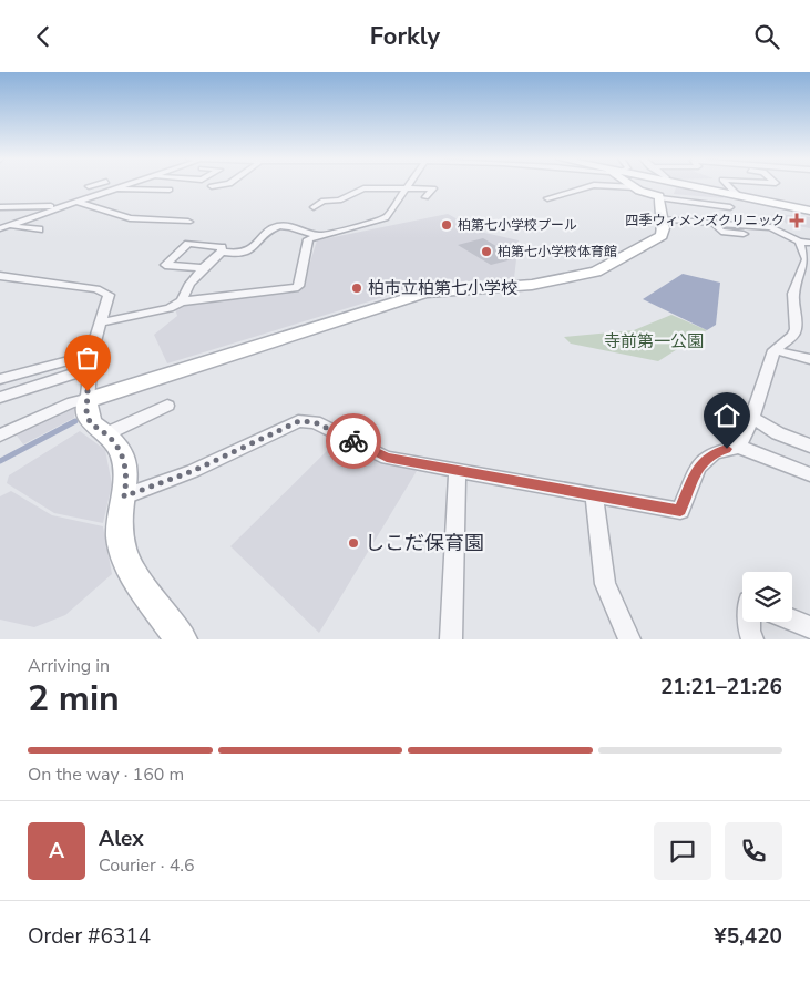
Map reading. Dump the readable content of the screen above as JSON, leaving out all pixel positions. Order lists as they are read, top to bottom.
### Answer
{
  "parks": ["寺前第一公園"],
  "places": {
    "health": ["四季ウィメンズクリニック"],
    "other": [
      "柏第七小学校プール",
      "柏第七小学校体育館",
      "柏市立柏第七小学校",
      "しこだ保育園"
    ]
  },
  "page": {
    "header": "Forkly",
    "heading": ["2 min", "Arriving in", "21:21–21:26"],
    "panel": [
      "Alex",
      "Courier · 4.6",
      "Order #6314",
      "¥5,420"
    ],
    "bar": "On the way · 160 m",
    "round": "A"
  }
}
